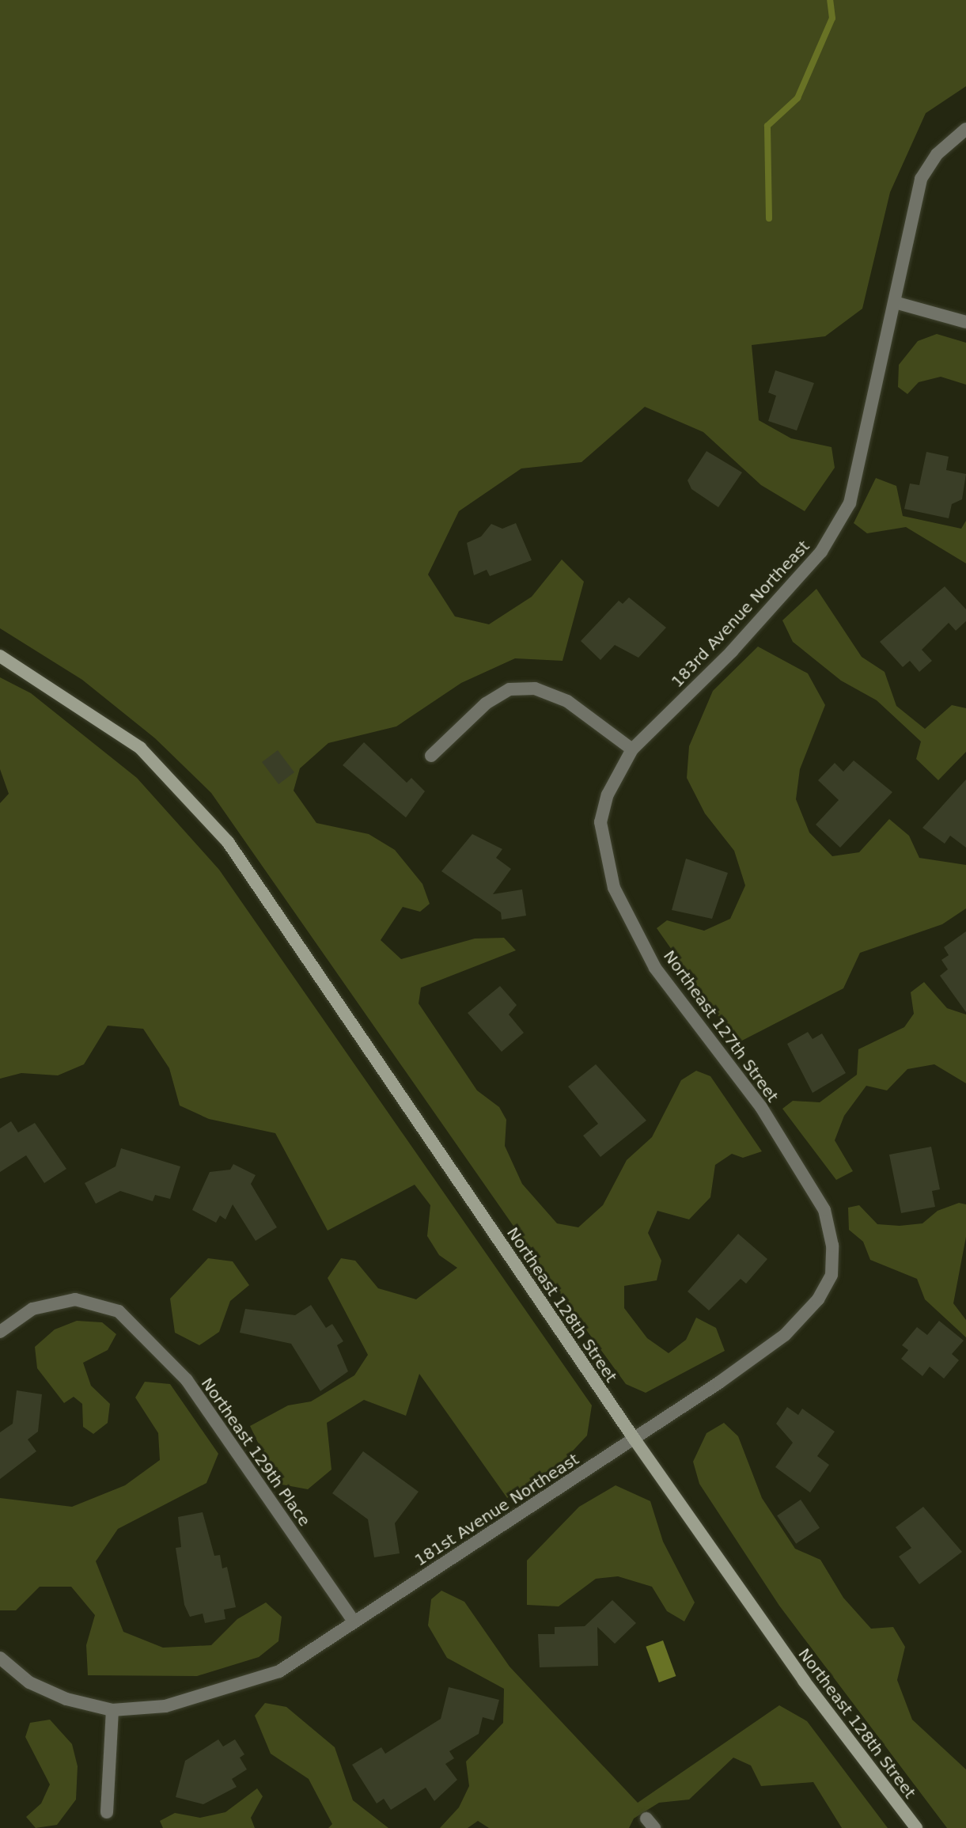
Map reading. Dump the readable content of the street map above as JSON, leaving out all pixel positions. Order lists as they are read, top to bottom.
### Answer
{
  "streets": {
    "street": [
      "183rd Avenue Northeast",
      "Northeast 127th Street",
      "Northeast 128th Street",
      "Northeast 129th Place",
      "181st Avenue Northeast"
    ]
  },
  "crossings": [
    ["183rd Avenue Northeast", "Northeast 127th Street"],
    ["Northeast 127th Street", "181st Avenue Northeast"],
    ["Northeast 128th Street", "181st Avenue Northeast"],
    ["Northeast 129th Place", "181st Avenue Northeast"]
  ]
}
